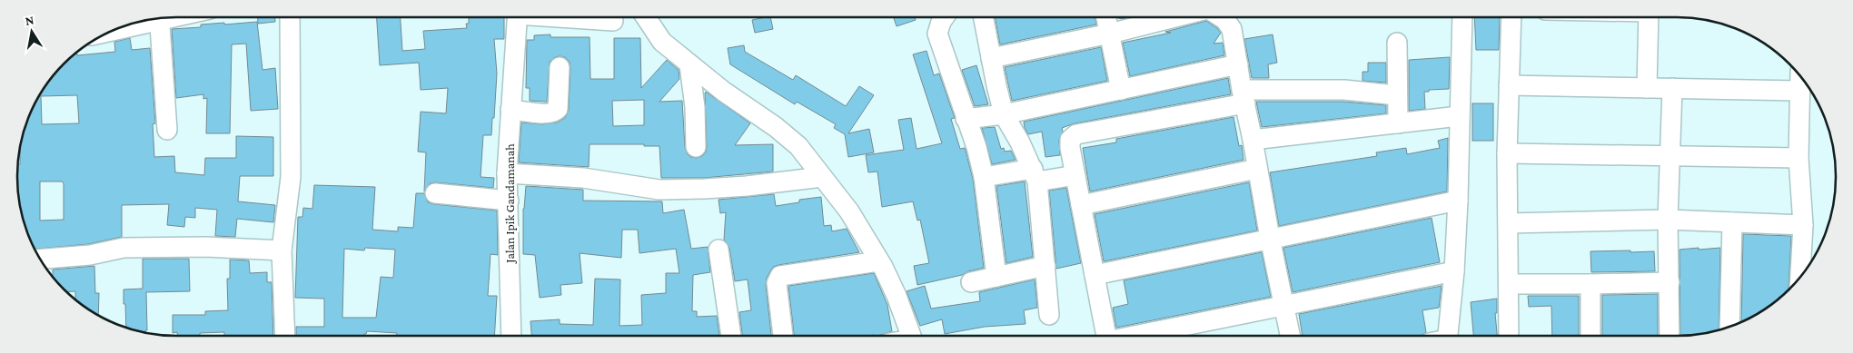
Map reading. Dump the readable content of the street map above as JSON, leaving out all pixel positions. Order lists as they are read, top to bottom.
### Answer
{
  "streets": {
    "street": ["Jalan Ipik Gandamanah"]
  },
  "north": "top"
}
